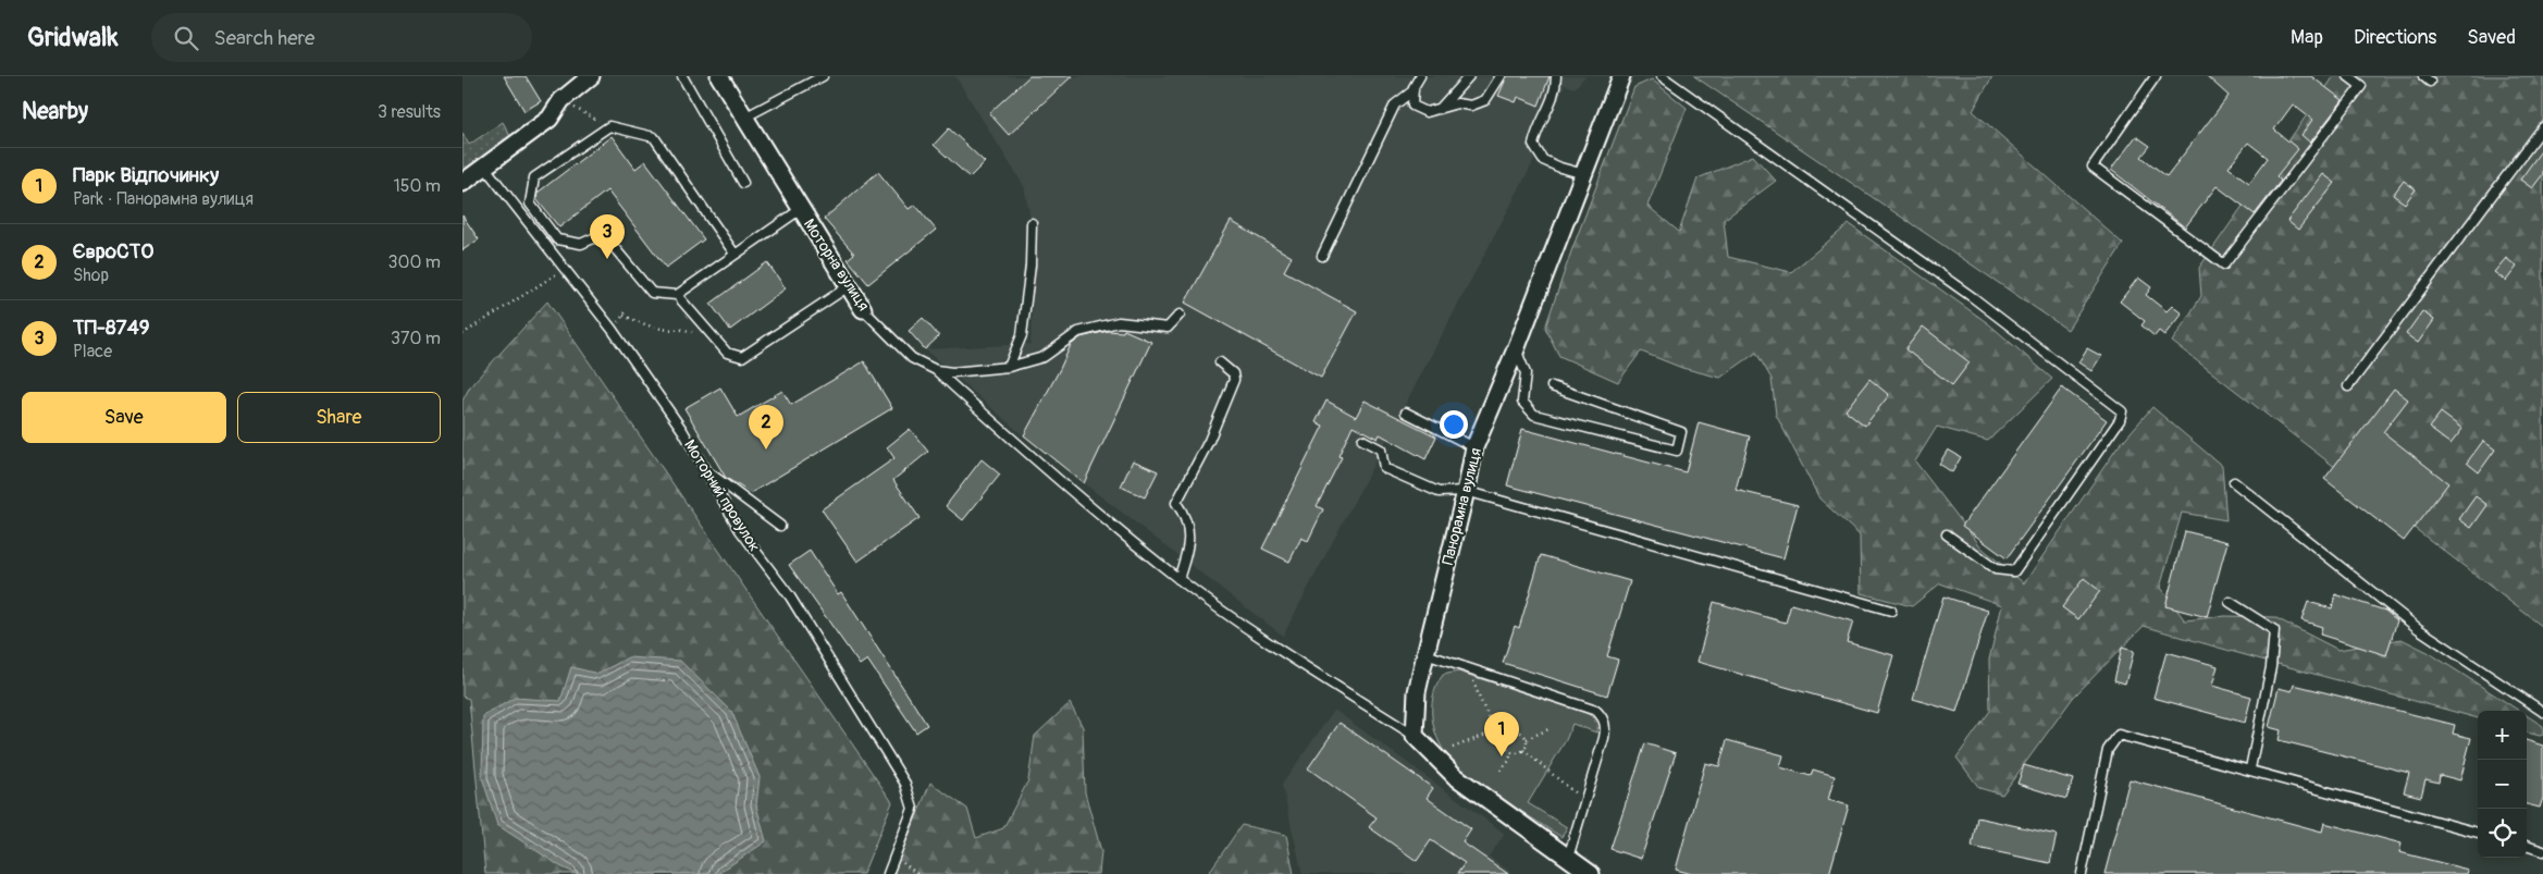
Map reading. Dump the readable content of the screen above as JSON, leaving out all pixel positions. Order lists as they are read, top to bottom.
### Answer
{
  "streets": {
    "street": ["Моторна вулиця", "Панорамна вулиця"],
    "lane": ["Моторний провулок"]
  },
  "page": {
    "header": "Gridwalk",
    "search": "Search here",
    "nav": ["Map", "Directions", "Saved"],
    "heading": ["Nearby", "3 results"],
    "list": [
      {
        "mark": "1",
        "name": "Парк Відпочинку",
        "note": "Park · Панорамна вулиця",
        "value": "150 m"
      },
      {
        "mark": "2",
        "name": "ЄвроСТО",
        "note": "Shop",
        "value": "300 m"
      },
      {
        "mark": "3",
        "name": "ТП-8749",
        "note": "Place",
        "value": "370 m"
      }
    ],
    "pins": ["3", "2", "1"],
    "buttons": ["Save", "Share"],
    "map_buttons": ["+", "−"]
  }
}
